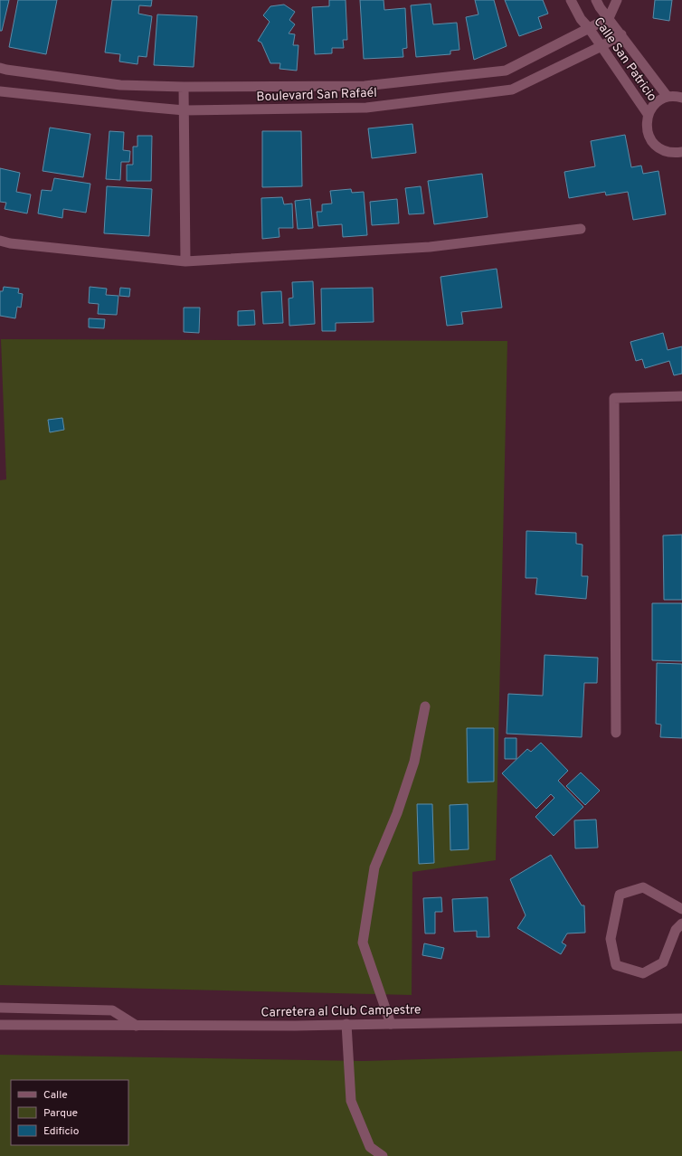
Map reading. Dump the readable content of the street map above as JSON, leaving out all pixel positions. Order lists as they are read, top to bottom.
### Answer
{
  "streets": {
    "street": ["Calle San Patricio", "Boulevard San Rafaél", "Carretera al Club Campestre"]
  },
  "crossings": [
    ["Calle San Patricio", "Boulevard San Rafaél"]
  ],
  "legend": ["Calle", "Parque", "Edificio"]
}
